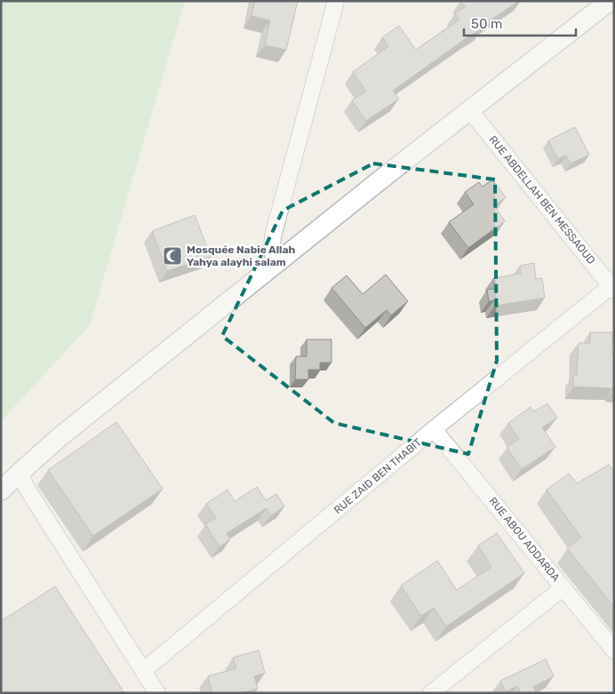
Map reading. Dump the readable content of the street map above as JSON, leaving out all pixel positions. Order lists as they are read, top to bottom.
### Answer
{
  "streets": {
    "street": ["RUE ABDELLAH BEN MESSAOUD", "RUE ZAID BEN THABIT", "RUE ABOU ADDARDA"]
  },
  "crossings": [
    ["RUE ABDELLAH BEN MESSAOUD", "RUE ZAID BEN THABIT"],
    ["RUE ZAID BEN THABIT", "RUE ABOU ADDARDA"]
  ],
  "places": {
    "mosque": ["Mosquée Nabie Allah Yahya alayhi salam"]
  },
  "scale_bar": "50 m"
}
